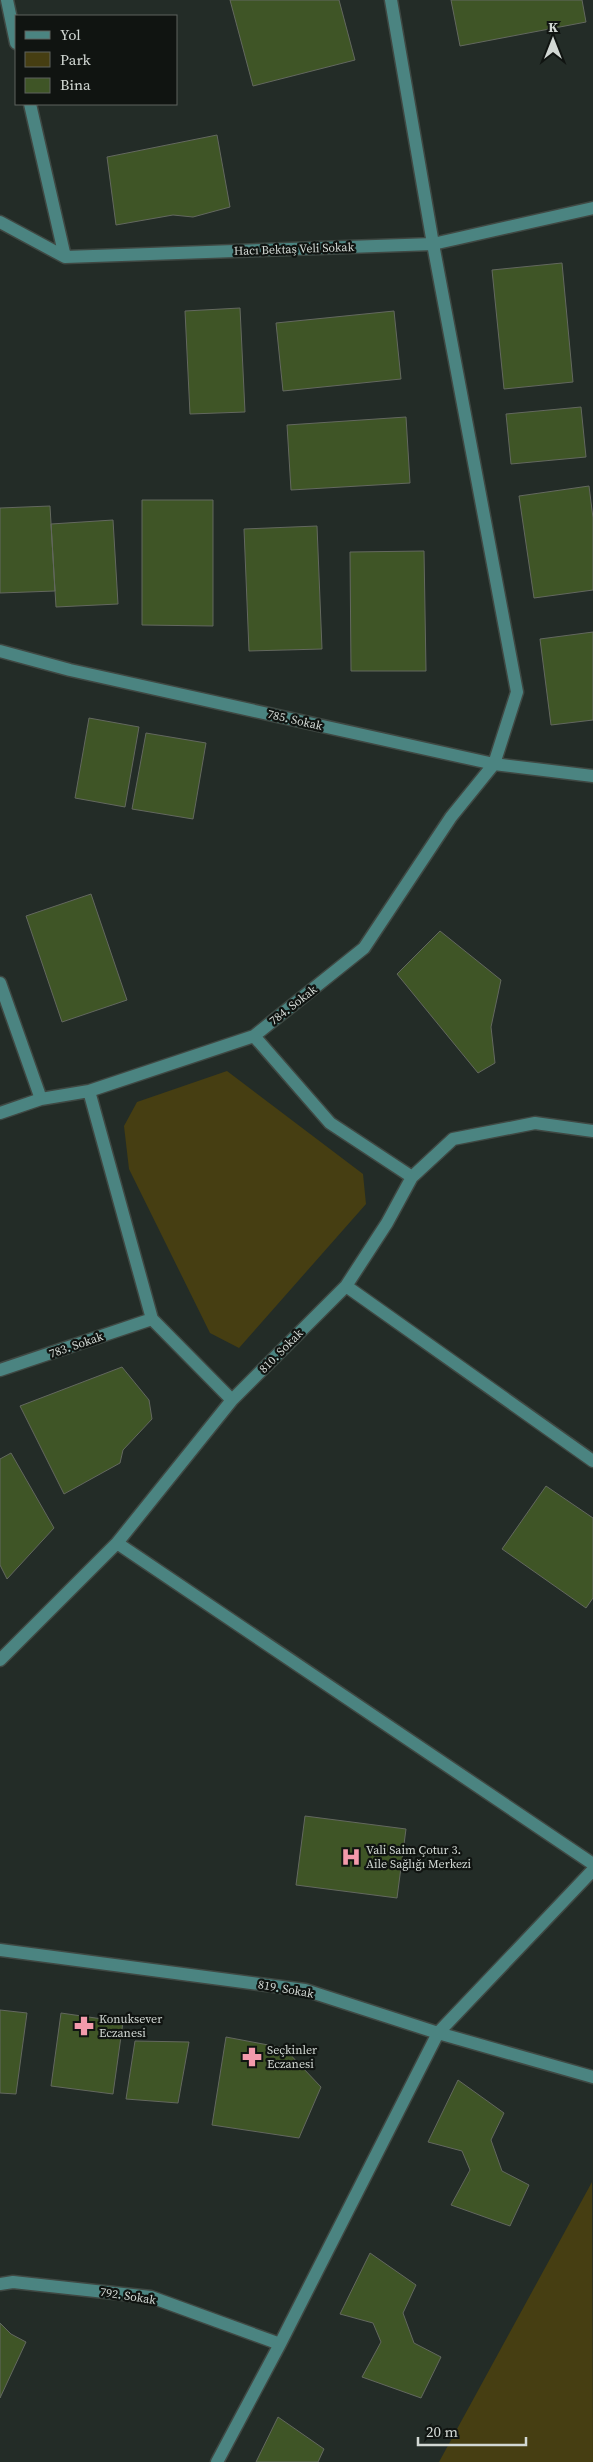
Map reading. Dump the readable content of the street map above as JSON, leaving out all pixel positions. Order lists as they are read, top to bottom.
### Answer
{
  "streets": {
    "street": [
      "Hacı Bektaş Veli Sokak",
      "785. Sokak",
      "784. Sokak",
      "783. Sokak",
      "810. Sokak",
      "819. Sokak",
      "792. Sokak"
    ]
  },
  "crossings": [
    ["785. Sokak", "784. Sokak"]
  ],
  "places": {
    "hospital": ["Vali Saim Çotur 3. Aile Sağlığı Merkezi"],
    "pharmacy": ["Konuksever Eczanesi", "Seçkinler Eczanesi"]
  },
  "legend": ["Yol", "Park", "Bina"],
  "scale_bar": "20 m",
  "north": "top"
}
